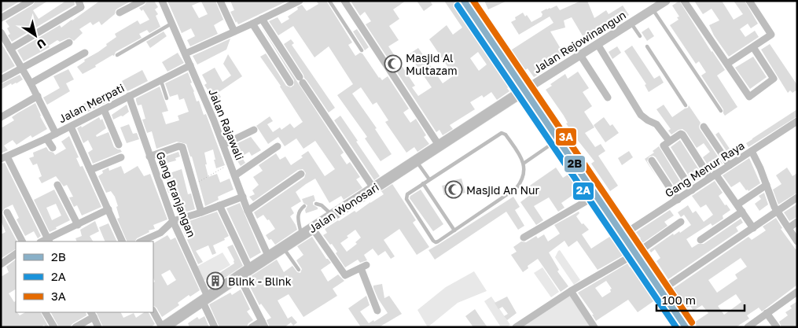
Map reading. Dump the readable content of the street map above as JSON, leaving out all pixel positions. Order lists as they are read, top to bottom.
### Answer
{
  "streets": {
    "main road": ["Jalan Rejowinangun", "Jalan Wonosari"],
    "street": [
      "Jalan Merpati",
      "Jalan Rajawali",
      "Gang Menur Raya",
      "Gang Branjangan"
    ]
  },
  "crossings": [
    ["Jalan Rejowinangun", "Jalan Wonosari"],
    ["Jalan Merpati", "Jalan Rajawali"],
    ["Jalan Merpati", "Gang Branjangan"],
    ["Jalan Rajawali", "Jalan Wonosari"],
    ["Gang Branjangan", "Jalan Wonosari"]
  ],
  "places": {
    "mosque": ["Masjid Al Multazam", "Masjid An Nur"],
    "building": ["Blink - Blink"]
  },
  "lines": ["transit line 2B", "transit line 3A", "transit line 2A"],
  "legend": ["2B", "2A", "3A"],
  "scale_bar": "100 m",
  "north": "bottom right"
}
